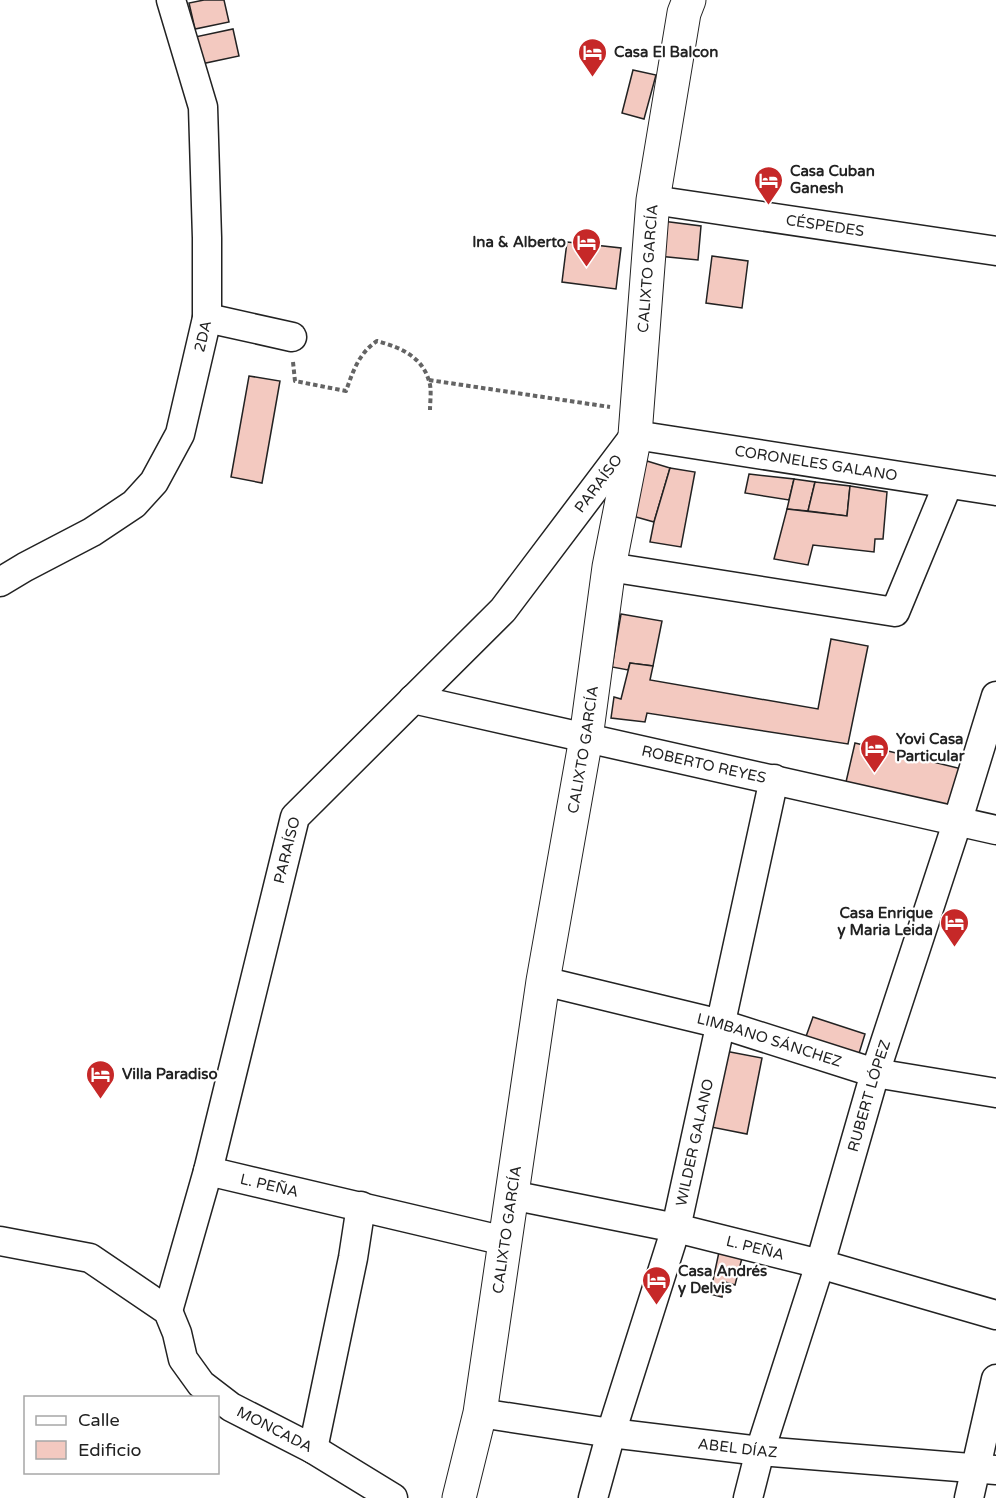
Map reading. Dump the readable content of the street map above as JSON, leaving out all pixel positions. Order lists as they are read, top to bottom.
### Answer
{
  "streets": {
    "main road": ["CALIXTO GARCÍA"],
    "street": [
      "CÉSPEDES",
      "2DA",
      "CORONELES GALANO",
      "PARAÍSO",
      "ROBERTO REYES",
      "LIMBANO SÁNCHEZ",
      "RUBERT LÓPEZ",
      "WILDER GALANO",
      "L. PEÑA",
      "MONCADA",
      "ABEL DÍAZ"
    ]
  },
  "crossings": [
    ["CÉSPEDES", "CALIXTO GARCÍA"],
    ["CALIXTO GARCÍA", "CORONELES GALANO"],
    ["CALIXTO GARCÍA", "PARAÍSO"],
    ["CALIXTO GARCÍA", "ROBERTO REYES"],
    ["CALIXTO GARCÍA", "LIMBANO SÁNCHEZ"],
    ["CALIXTO GARCÍA", "L. PEÑA"],
    ["CALIXTO GARCÍA", "ABEL DÍAZ"],
    ["CORONELES GALANO", "PARAÍSO"],
    ["PARAÍSO", "ROBERTO REYES"],
    ["PARAÍSO", "L. PEÑA"],
    ["PARAÍSO", "MONCADA"],
    ["ROBERTO REYES", "RUBERT LÓPEZ"],
    ["ROBERTO REYES", "WILDER GALANO"],
    ["LIMBANO SÁNCHEZ", "RUBERT LÓPEZ"],
    ["LIMBANO SÁNCHEZ", "WILDER GALANO"],
    ["RUBERT LÓPEZ", "L. PEÑA"],
    ["RUBERT LÓPEZ", "ABEL DÍAZ"],
    ["WILDER GALANO", "L. PEÑA"],
    ["WILDER GALANO", "ABEL DÍAZ"]
  ],
  "places": {
    "hotel": [
      "Casa El Balcon",
      "Casa Cuban Ganesh",
      "Ina & Alberto",
      "Yovi Casa Particular",
      "Casa Enrique y Maria Leida",
      "Villa Paradiso",
      "Casa Andrés y Delvis"
    ]
  },
  "legend": ["Calle", "Edificio"]
}
